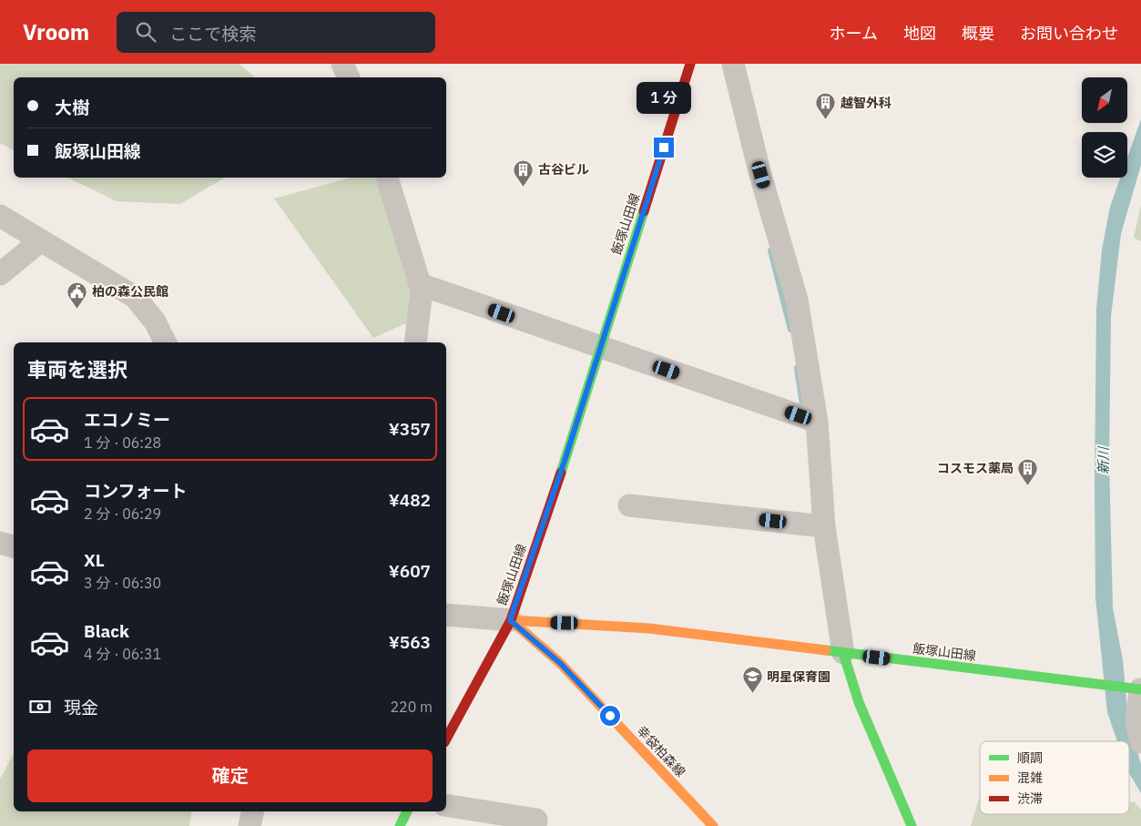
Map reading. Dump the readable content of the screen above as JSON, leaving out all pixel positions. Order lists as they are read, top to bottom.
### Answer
{
  "streets": {
    "main road": ["飯塚山田線", "幸袋柏森線"]
  },
  "crossings": [
    ["飯塚山田線", "幸袋柏森線"]
  ],
  "water": ["新川"],
  "places": {
    "building": ["越智外科", "古谷ビル", "コスモス薬局"],
    "public building": ["柏の森公民館"],
    "school or university": ["明星保育園"]
  },
  "legend": ["順調", "混雑", "渋滞"],
  "north": "bottom left",
  "page": {
    "header": "Vroom",
    "search": "ここで検索",
    "nav": [
      "ホーム",
      "地図",
      "概要",
      "お問い合わせ"
    ],
    "banner": ["大樹", "飯塚山田線"],
    "bubble": "1 分",
    "heading": "車両を選択",
    "list": [
      {
        "name": "エコノミー",
        "note": "1 分 · 06:28",
        "value": "¥357"
      },
      {
        "name": "コンフォート",
        "note": "2 分 · 06:29",
        "value": "¥482"
      },
      {
        "name": "XL",
        "note": "3 分 · 06:30",
        "value": "¥607"
      },
      {
        "name": "Black",
        "note": "4 分 · 06:31",
        "value": "¥563"
      }
    ],
    "pay": ["現金", "220 m"],
    "buttons": "確定"
  }
}
